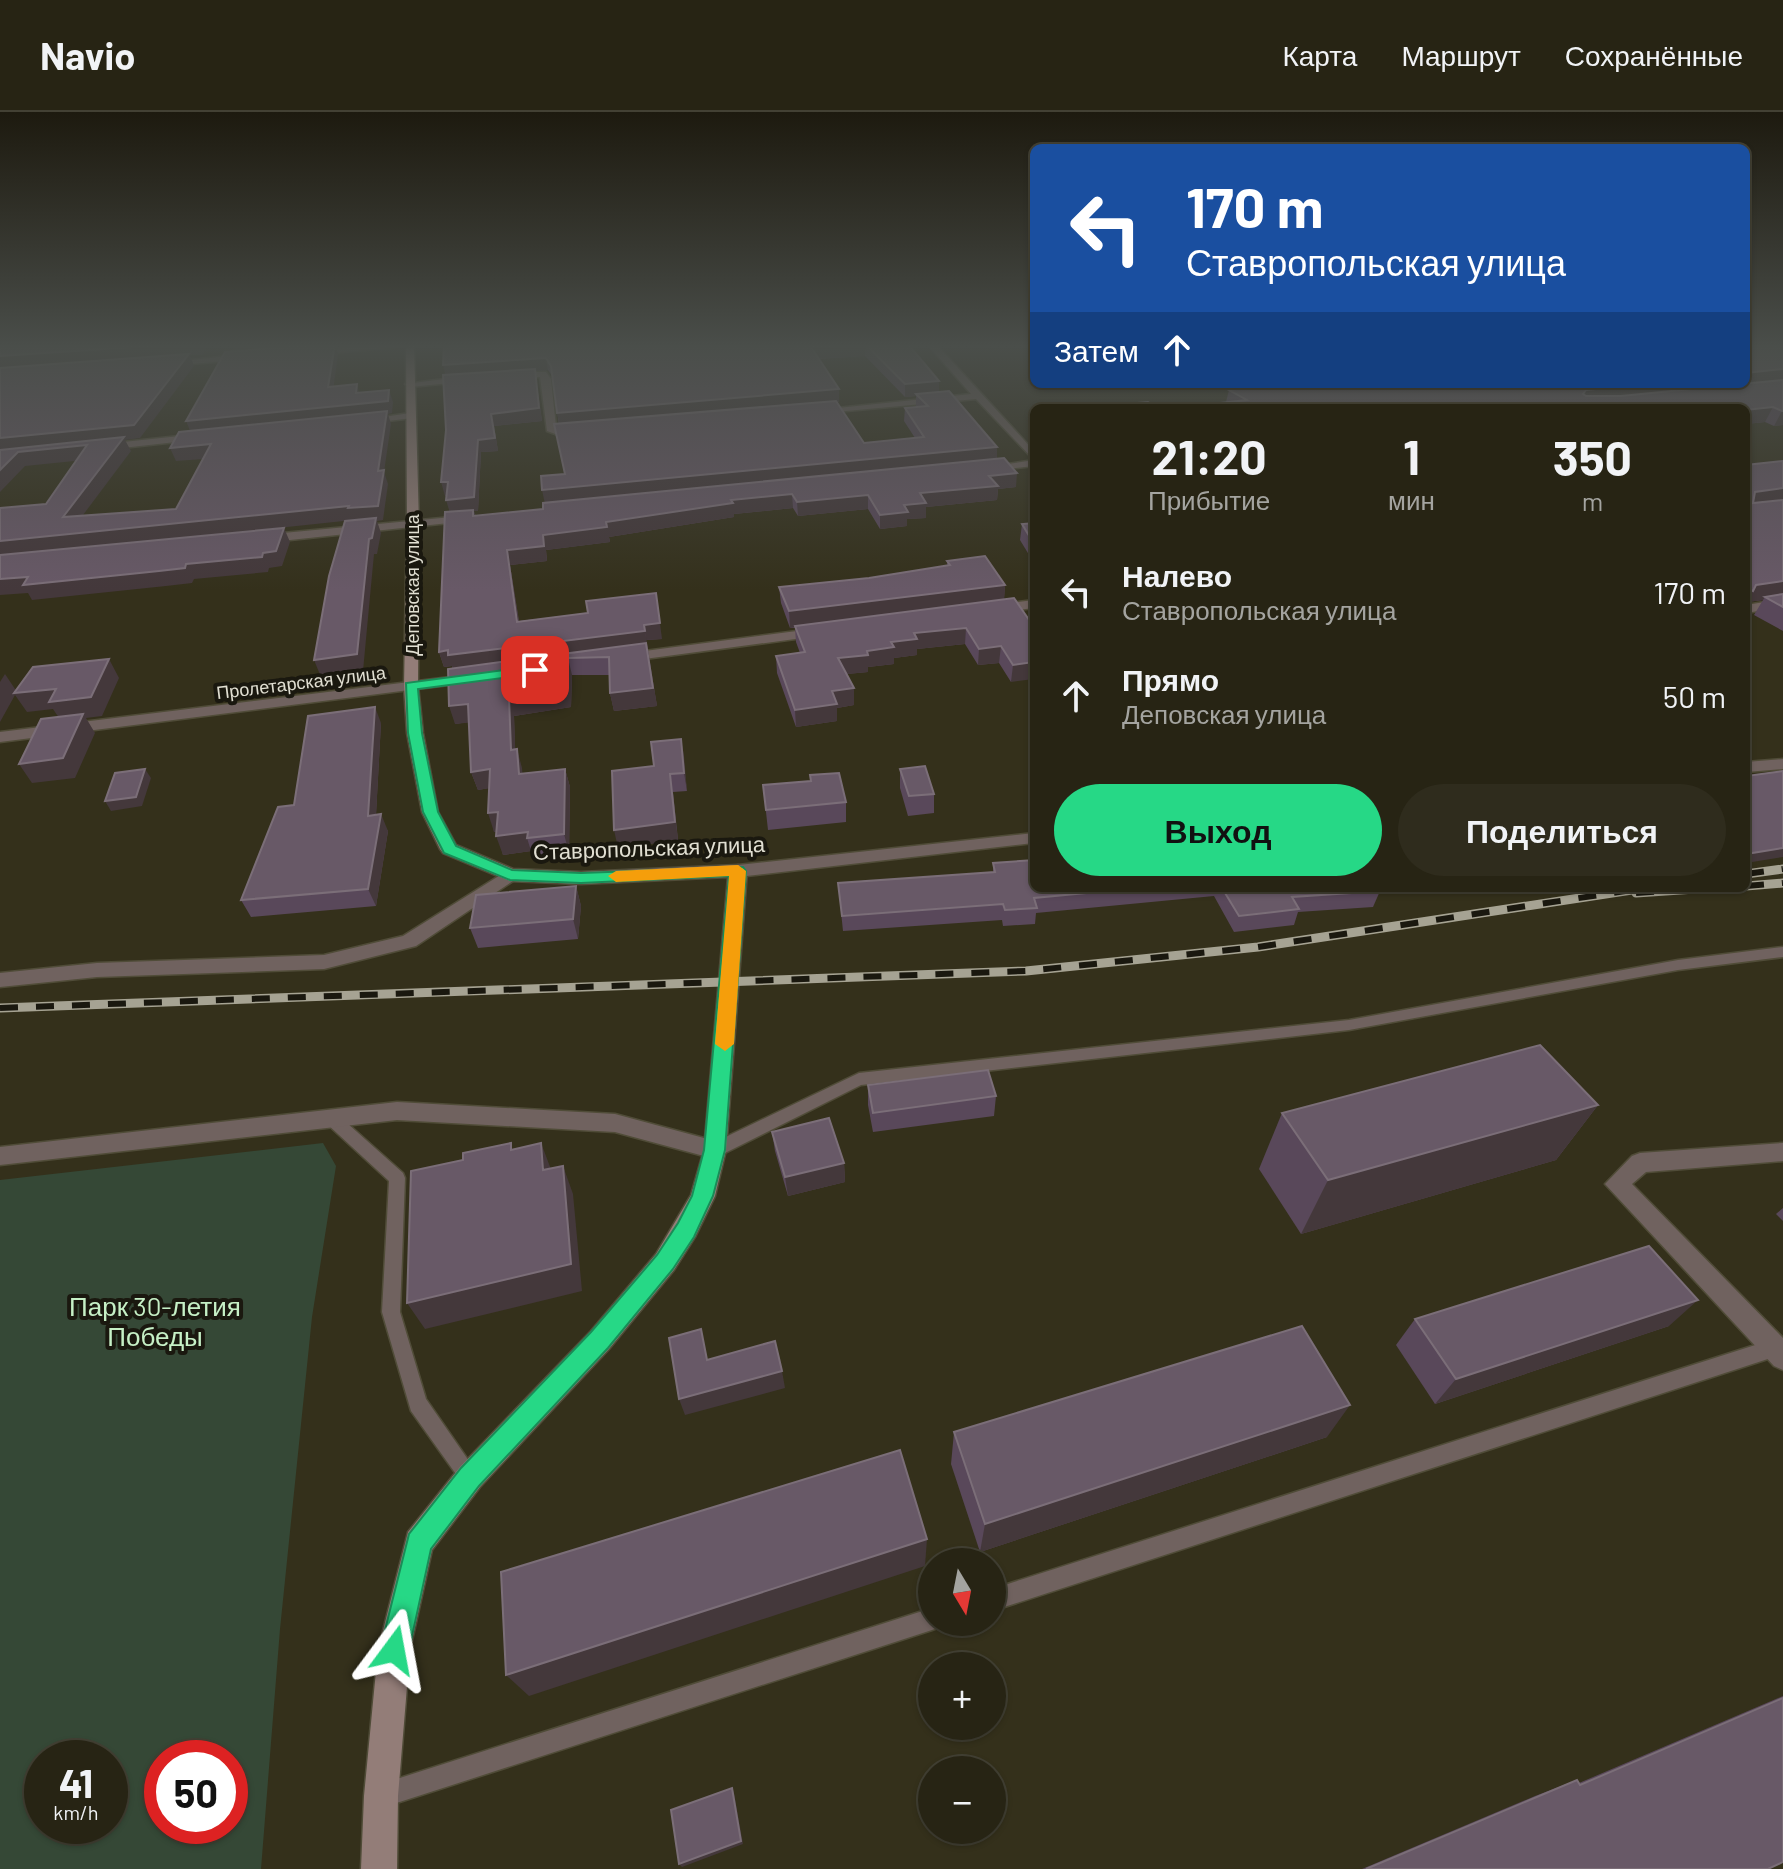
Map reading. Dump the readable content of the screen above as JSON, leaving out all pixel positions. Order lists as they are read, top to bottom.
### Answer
{
  "streets": {
    "main road": ["Деповская улица", "Ставропольская улица"],
    "street": ["Пролетарская улица"]
  },
  "crossings": [
    ["Деповская улица", "Пролетарская улица"],
    ["Деповская улица", "Ставропольская улица"]
  ],
  "parks": ["Парк 30-летия Победы"],
  "north": "bottom",
  "page": {
    "header": "Navio",
    "nav": ["Карта", "Маршрут", "Сохранённые"],
    "turn": ["170 m", "Ставропольская улица"],
    "then": "Затем",
    "eta": [
      "21:20",
      "Прибытие",
      "1",
      "мин",
      "350",
      "m"
    ],
    "list": [
      {
        "name": "Налево",
        "note": "Ставропольская улица",
        "value": "170 m"
      },
      {
        "name": "Прямо",
        "note": "Деповская улица",
        "value": "50 m"
      }
    ],
    "buttons": ["Выход", "Поделиться"],
    "map_buttons": ["+", "−"],
    "speed": "41 km/h",
    "limit": "50"
  }
}
